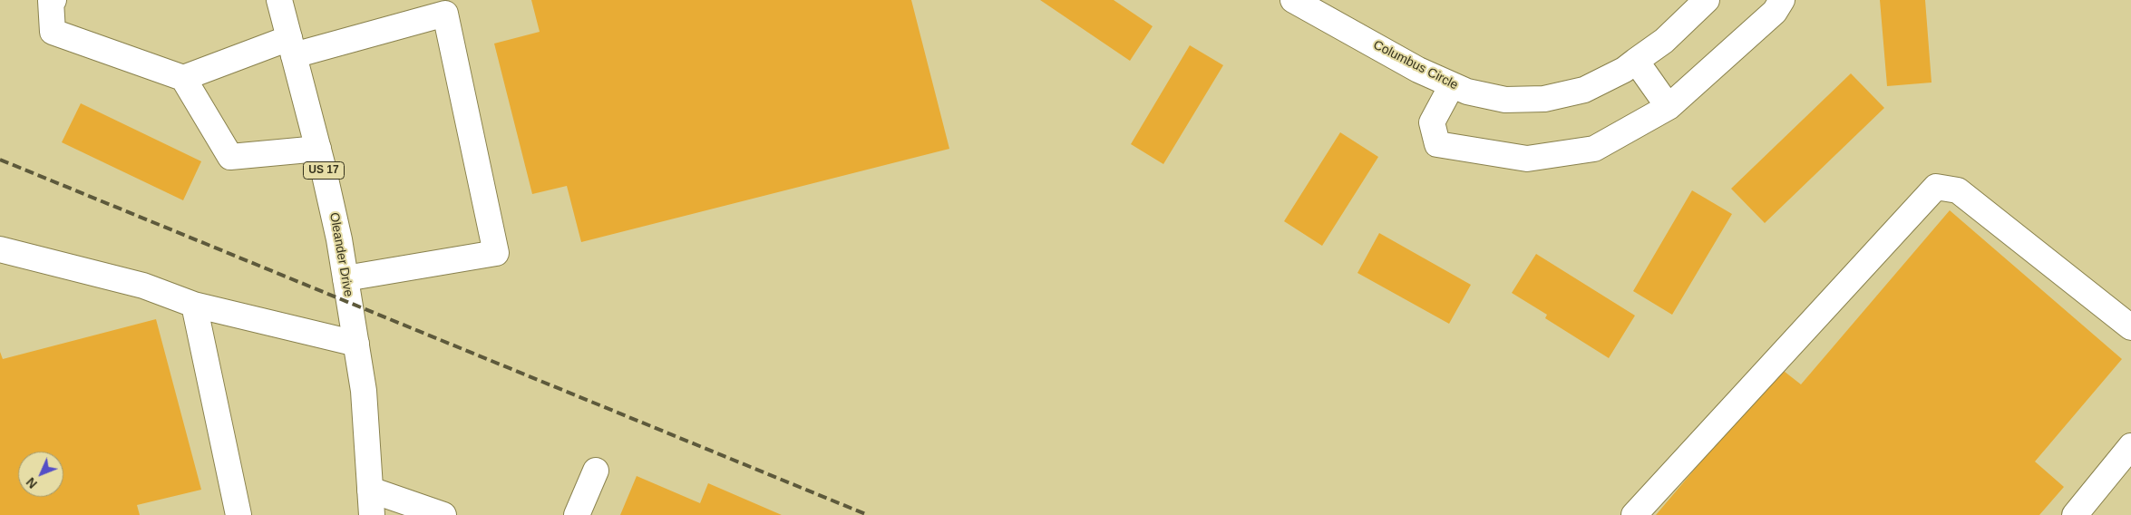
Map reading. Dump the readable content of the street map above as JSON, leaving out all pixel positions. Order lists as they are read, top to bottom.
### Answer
{
  "streets": {
    "main road": ["Columbus Circle", "US 17", "Oleander Drive"]
  },
  "north": "bottom left"
}
